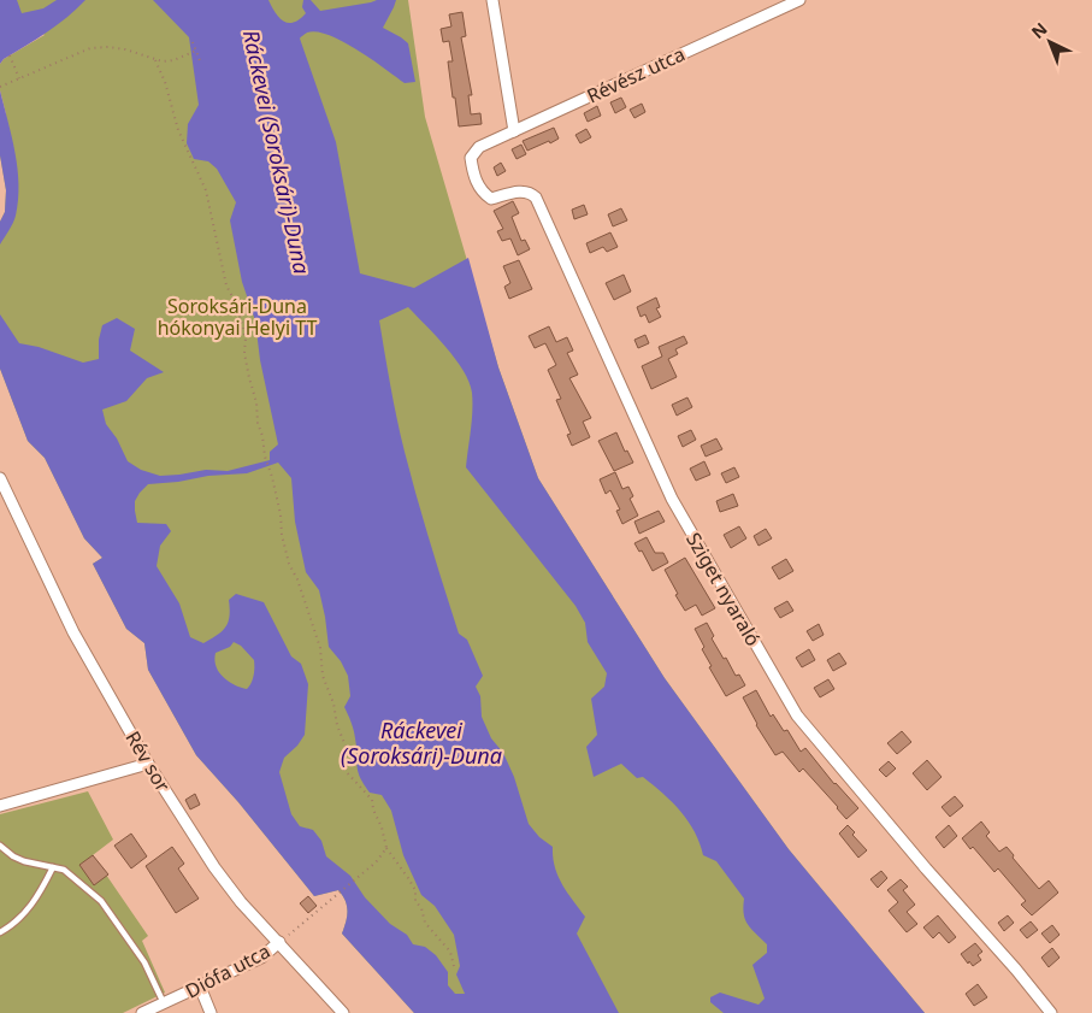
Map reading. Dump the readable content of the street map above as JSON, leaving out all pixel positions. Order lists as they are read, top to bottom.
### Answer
{
  "streets": {
    "street": [
      "Révész utca",
      "Sziget nyaraló",
      "Rév sor",
      "Diófa utca"
    ]
  },
  "crossings": [
    ["Révész utca", "Sziget nyaraló"],
    ["Rév sor", "Diófa utca"]
  ],
  "water": ["Ráckevei (Soroksári)-Duna"],
  "parks": ["Soroksári-Duna hókonyai Helyi TT"],
  "north": "top left"
}
